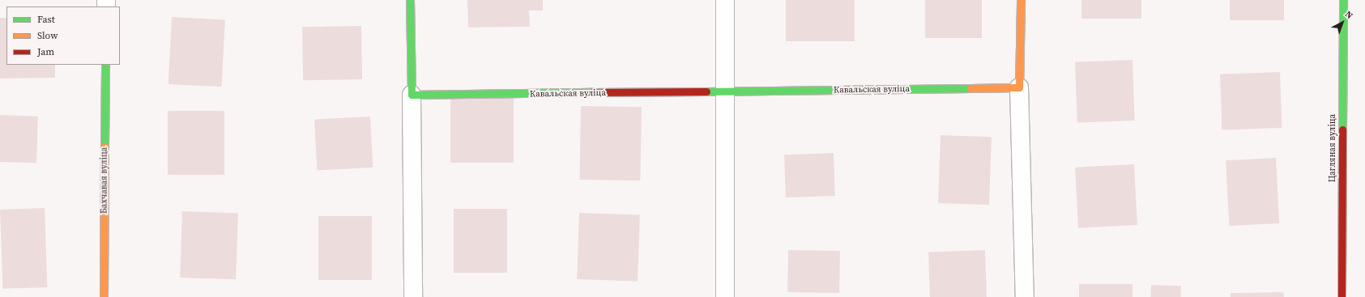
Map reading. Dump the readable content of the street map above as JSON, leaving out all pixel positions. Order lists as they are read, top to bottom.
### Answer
{
  "streets": {
    "street": ["Кавальская вуліца", "Цагляная вуліца", "Бахчавая вуліца"]
  },
  "legend": ["Fast", "Slow", "Jam"],
  "north": "top right"
}
